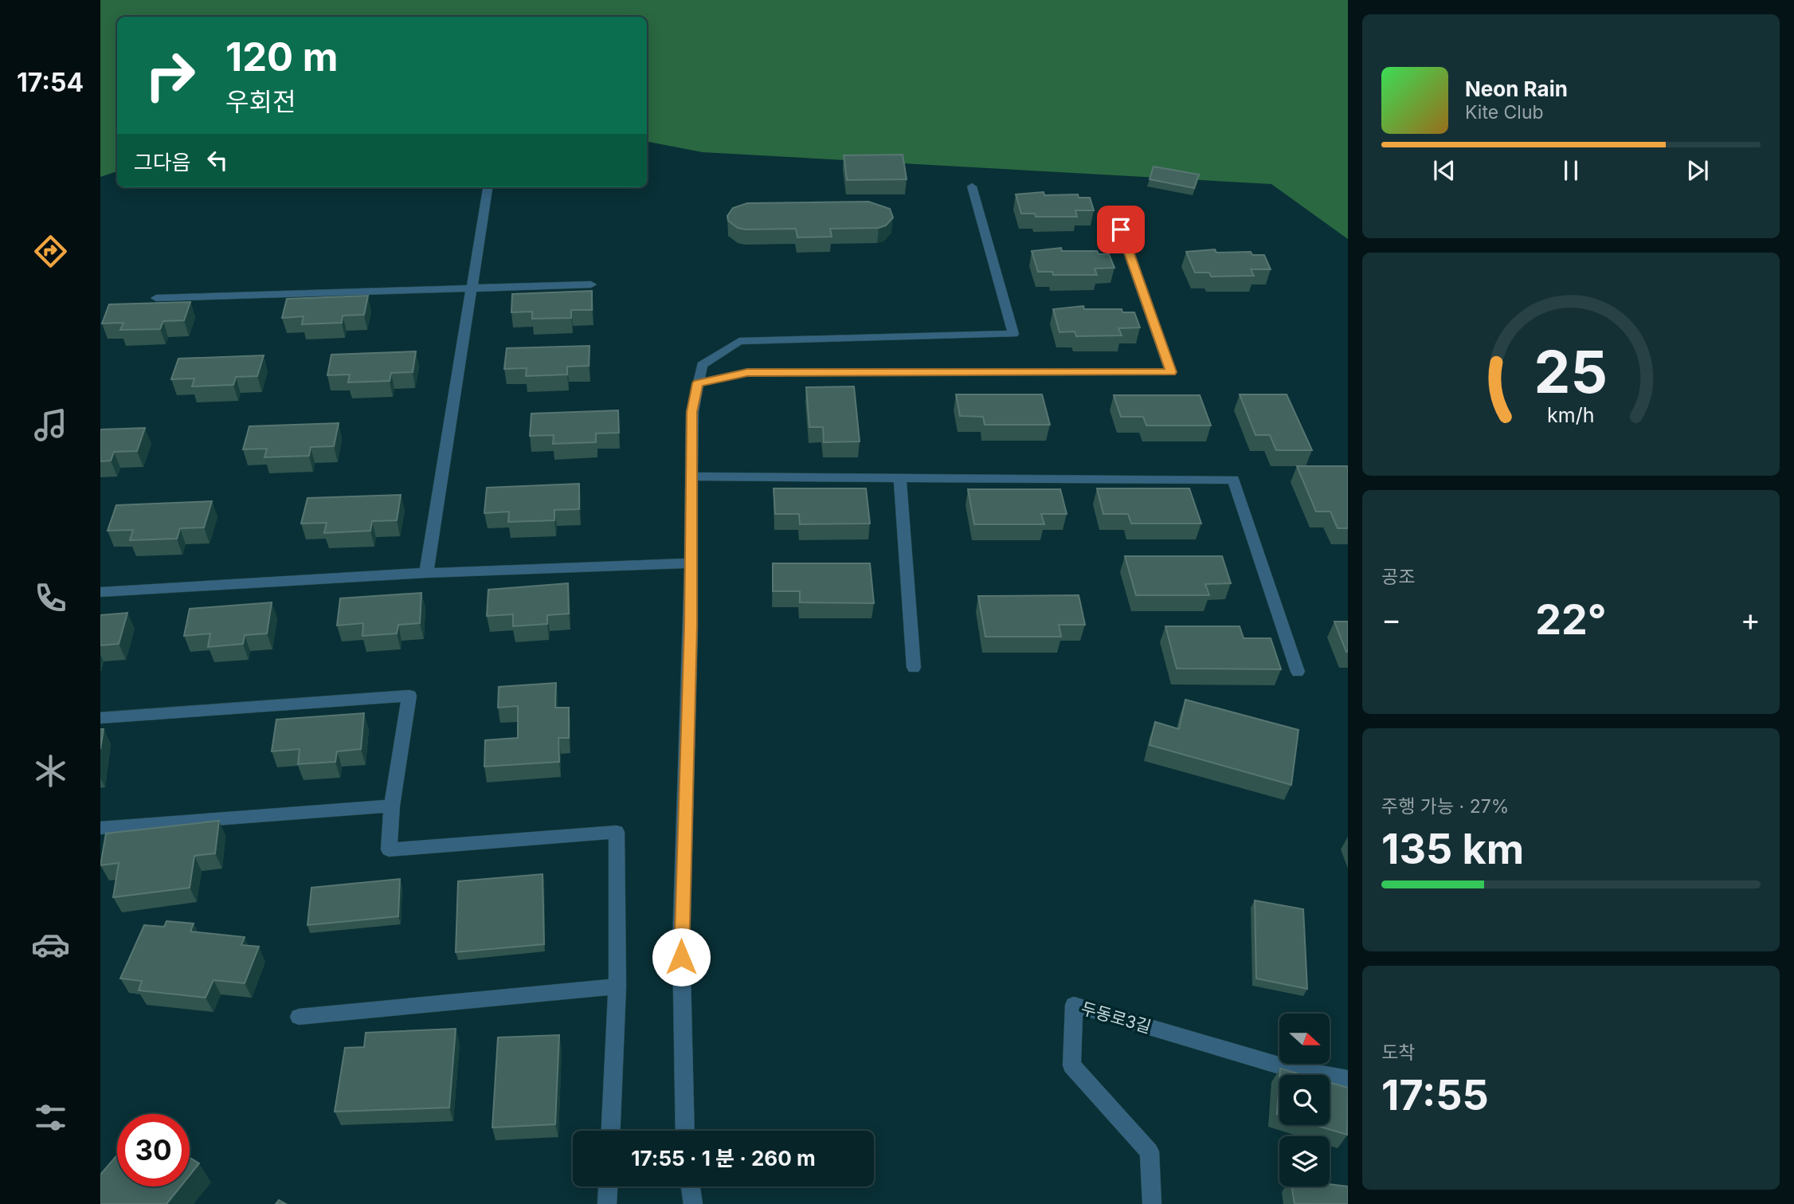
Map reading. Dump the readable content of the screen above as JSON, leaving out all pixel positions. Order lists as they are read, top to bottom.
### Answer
{
  "streets": {
    "street": ["두동로3길"]
  },
  "north": "right",
  "page": {
    "tabs": "17:54",
    "turn": ["120 m", "우회전"],
    "song": ["Neon Rain", "Kite Club"],
    "then": "그다음",
    "tile": [
      "공조",
      ["주행 가능 · 27%", "135 km"],
      ["도착", "17:55"]
    ],
    "heat": ["−", "22°", "+"],
    "limit": "30",
    "trip": "17:55 · 1 분 · 260 m",
    "gauge": ["25", "km/h"]
  }
}
